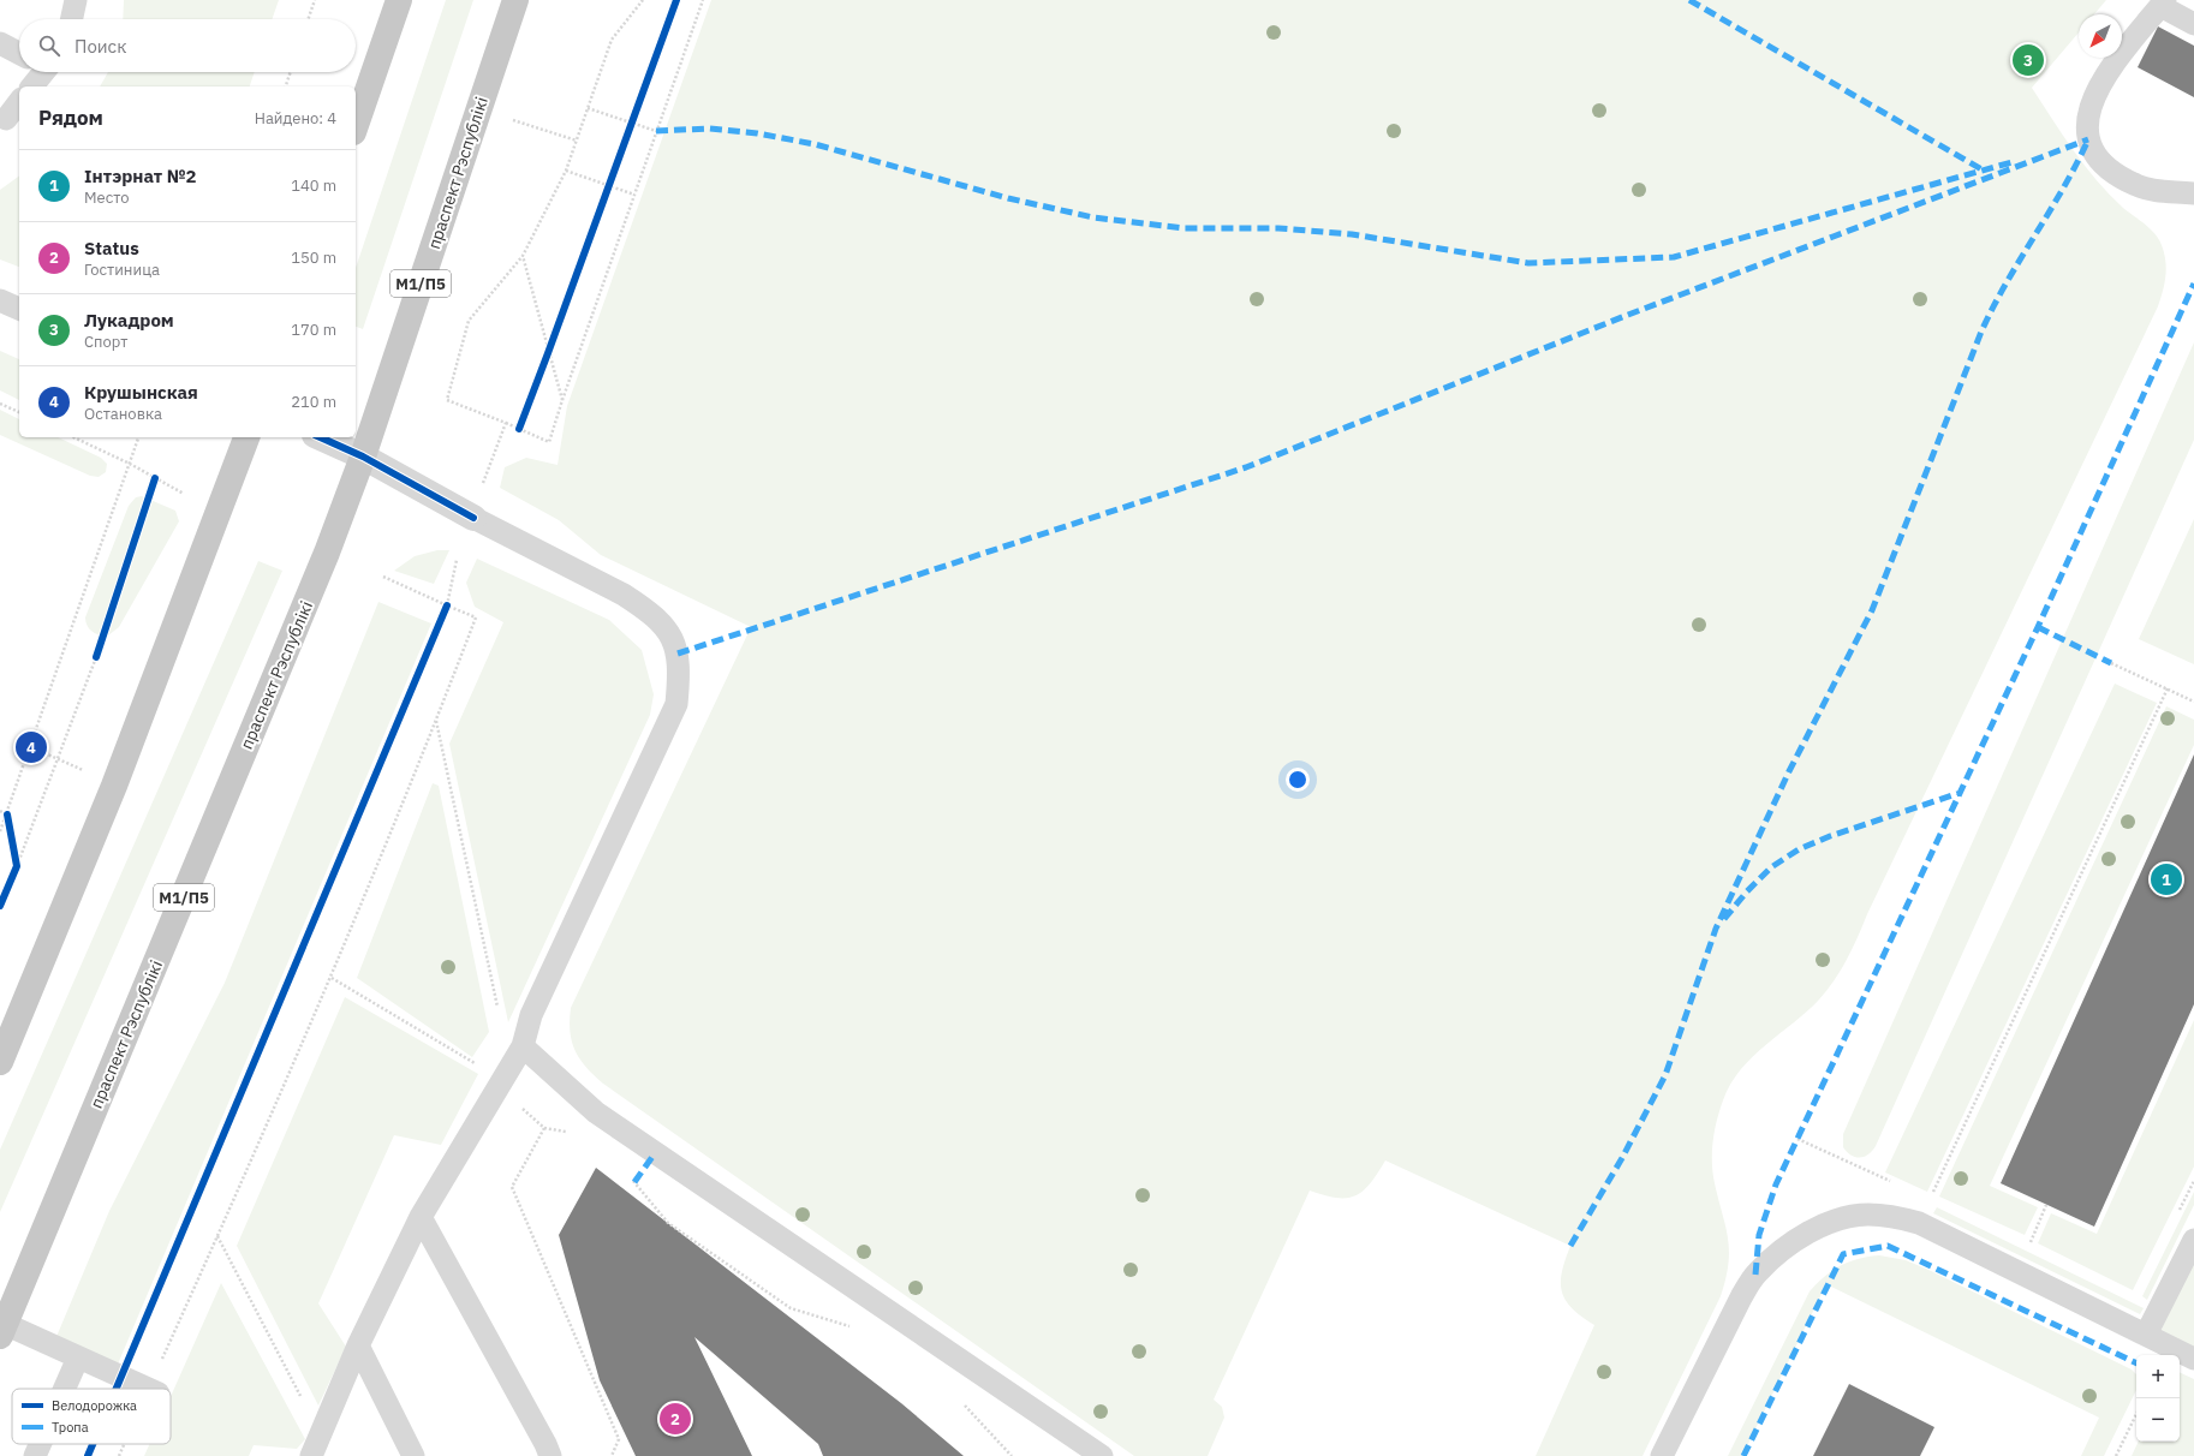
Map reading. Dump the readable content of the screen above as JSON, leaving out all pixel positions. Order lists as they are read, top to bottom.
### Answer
{
  "streets": {
    "highway": ["праспект Рэспублікі", "М1/П5"]
  },
  "legend": ["Велодорожка", "Тропа"],
  "north": "bottom left",
  "page": {
    "search": "Поиск",
    "pins": [
      "3",
      "4",
      "1",
      "2"
    ],
    "heading": ["Рядом", "Найдено: 4"],
    "list": [
      {
        "mark": "1",
        "name": "Інтэрнат №2",
        "note": "Место",
        "value": "140 m"
      },
      {
        "mark": "2",
        "name": "Status",
        "note": "Гостиница",
        "value": "150 m"
      },
      {
        "mark": "3",
        "name": "Лукадром",
        "note": "Спорт",
        "value": "170 m"
      },
      {
        "mark": "4",
        "name": "Крушынская",
        "note": "Остановка",
        "value": "210 m"
      }
    ],
    "map_buttons": ["+", "−"]
  }
}
